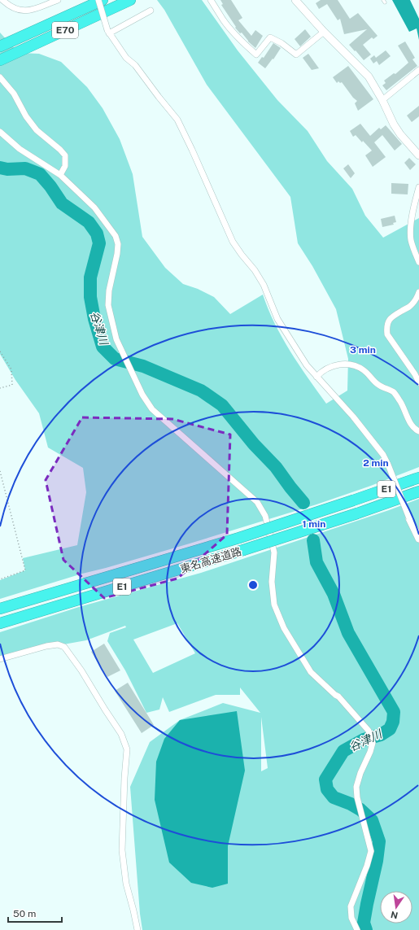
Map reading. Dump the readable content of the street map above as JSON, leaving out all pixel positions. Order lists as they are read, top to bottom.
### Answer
{
  "streets": {
    "highway": ["E70", "E1", "東名高速道路"]
  },
  "water": ["谷津川"],
  "scale_bar": "50 m",
  "north": "bottom",
  "rings": ["3 min", "2 min", "1 min"]
}
